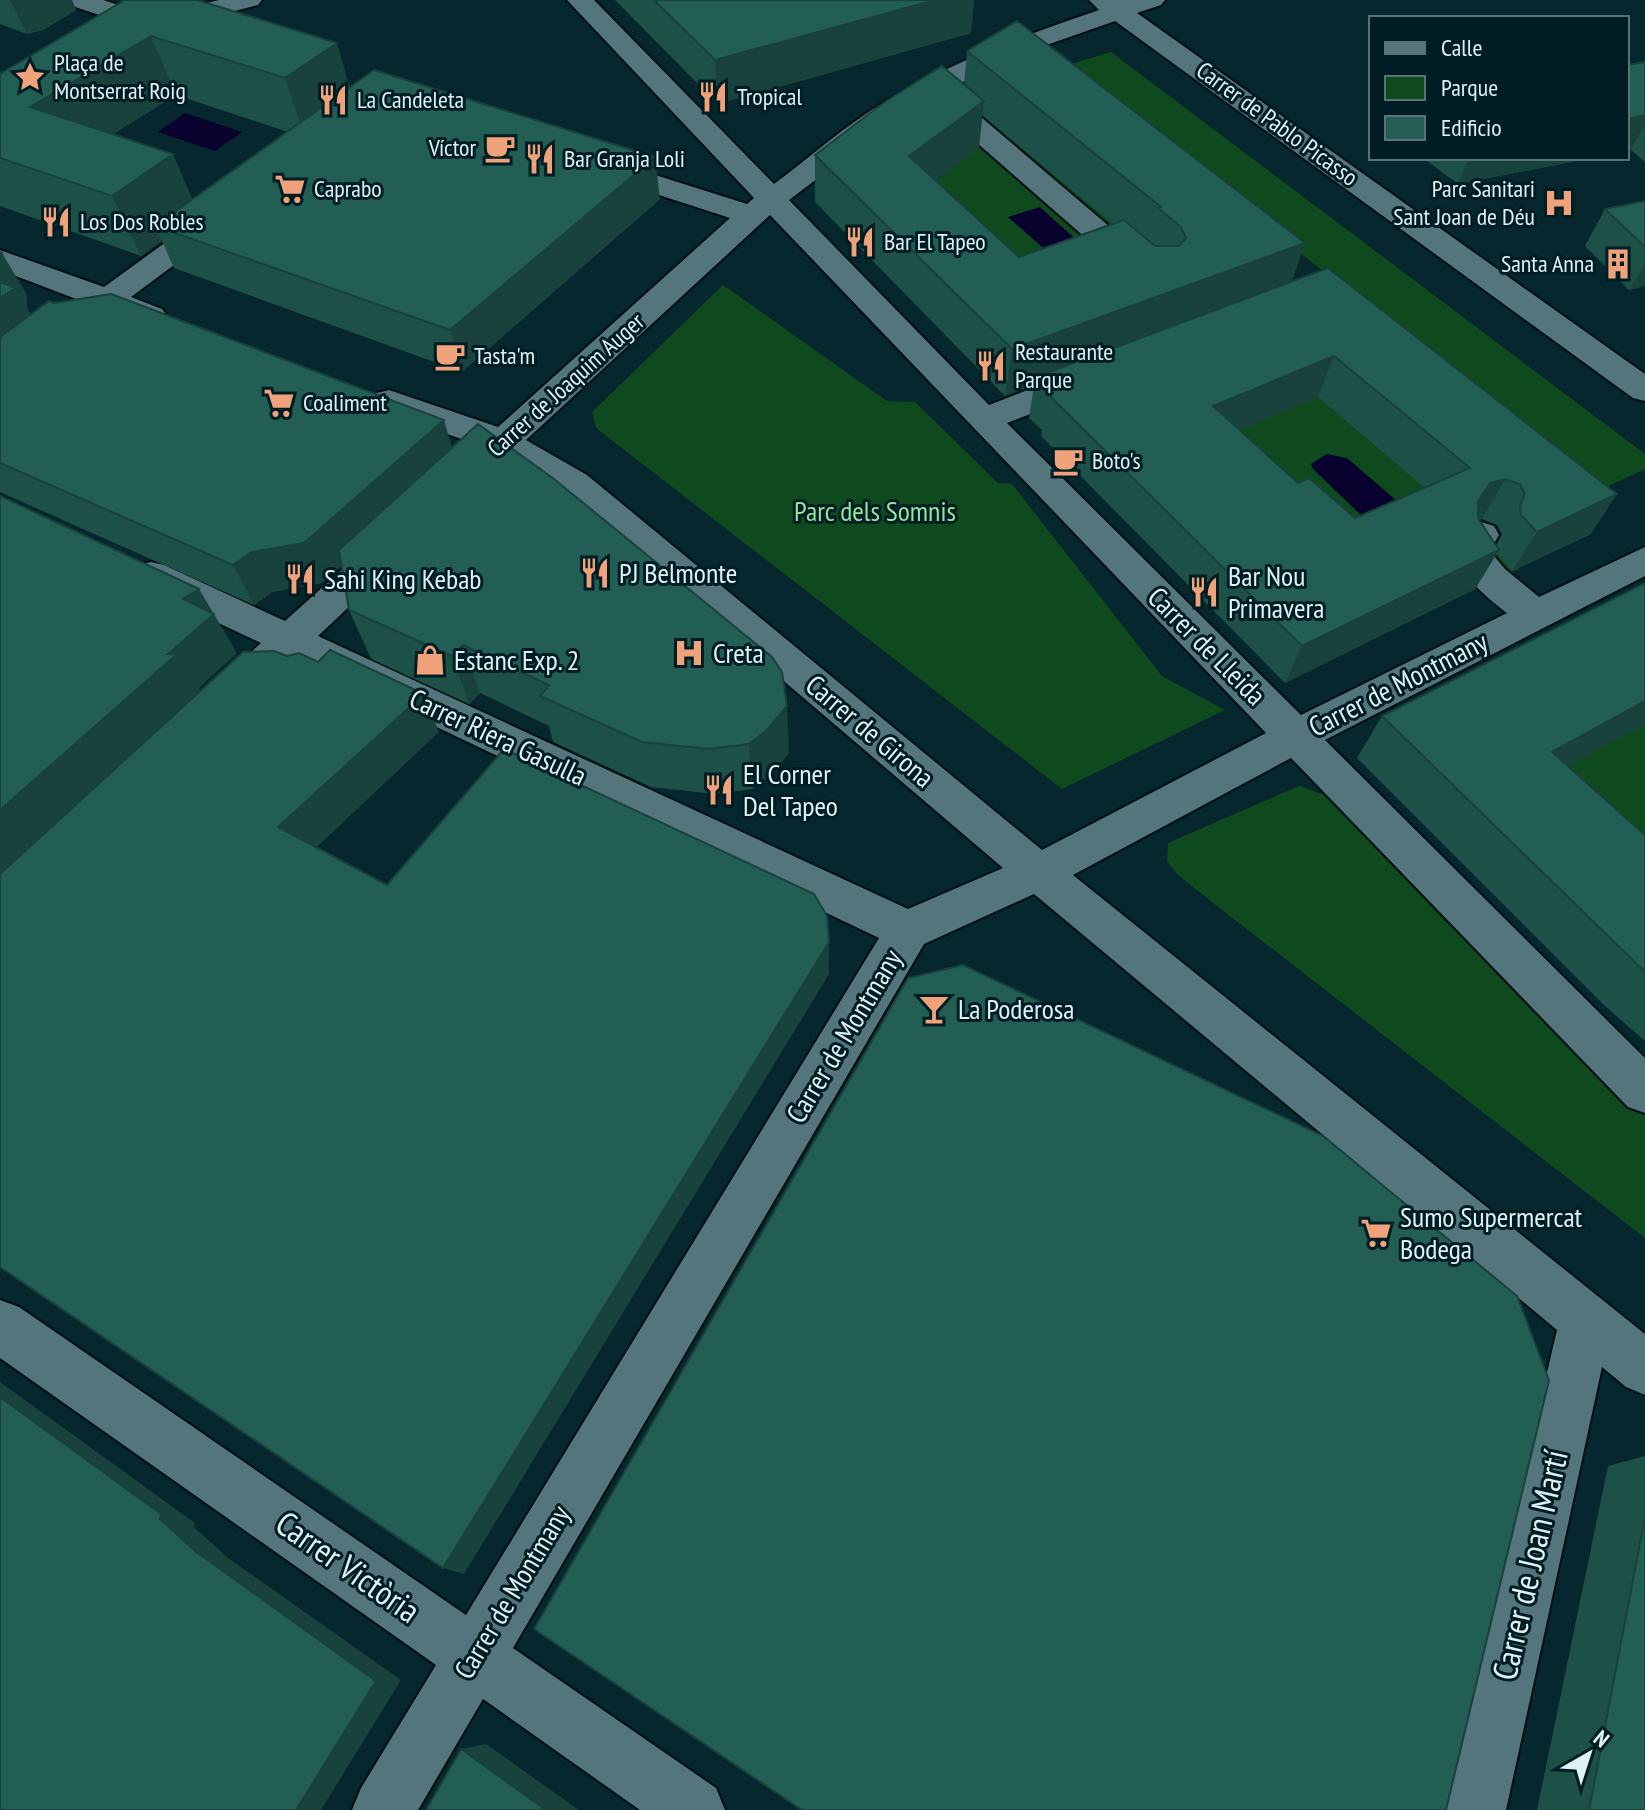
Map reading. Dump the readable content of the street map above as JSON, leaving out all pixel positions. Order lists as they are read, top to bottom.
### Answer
{
  "streets": {
    "street": [
      "Carrer de Pablo Picasso",
      "Carrer de Joaquim Auger",
      "Carrer de Lleida",
      "Carrer de Montmany",
      "Carrer de Girona",
      "Carrer Riera Gasulla",
      "Carrer de Joan Martí",
      "Carrer Victòria"
    ]
  },
  "crossings": [
    ["Carrer de Pablo Picasso", "Carrer de Joaquim Auger"],
    ["Carrer de Joaquim Auger", "Carrer de Lleida"],
    ["Carrer de Joaquim Auger", "Carrer de Girona"],
    ["Carrer de Lleida", "Carrer de Montmany"],
    ["Carrer de Montmany", "Carrer de Girona"],
    ["Carrer de Montmany", "Carrer Riera Gasulla"],
    ["Carrer de Montmany", "Carrer Victòria"],
    ["Carrer de Girona", "Carrer de Joan Martí"]
  ],
  "parks": ["Parc dels Somnis"],
  "places": {
    "place": ["Plaça de Montserrat Roig"],
    "restaurant": [
      "Tropical",
      "La Candeleta",
      "Bar Granja Loli",
      "Los Dos Robles",
      "Bar El Tapeo",
      "Restaurante Parque",
      "PJ Belmonte",
      "Sahi King Kebab",
      "Bar Nou Primavera",
      "El Corner Del Tapeo"
    ],
    "cafe": ["Víctor", "Tasta'm", "Boto's"],
    "supermarket": ["Caprabo", "Coaliment", "Sumo Supermercat Bodega"],
    "hospital": ["Parc Sanitari Sant Joan de Déu", "Creta"],
    "building": ["Santa Anna"],
    "shop": ["Estanc Exp. 2"],
    "bar": ["La Poderosa"]
  },
  "legend": ["Calle", "Parque", "Edificio"],
  "north": "top right"
}
